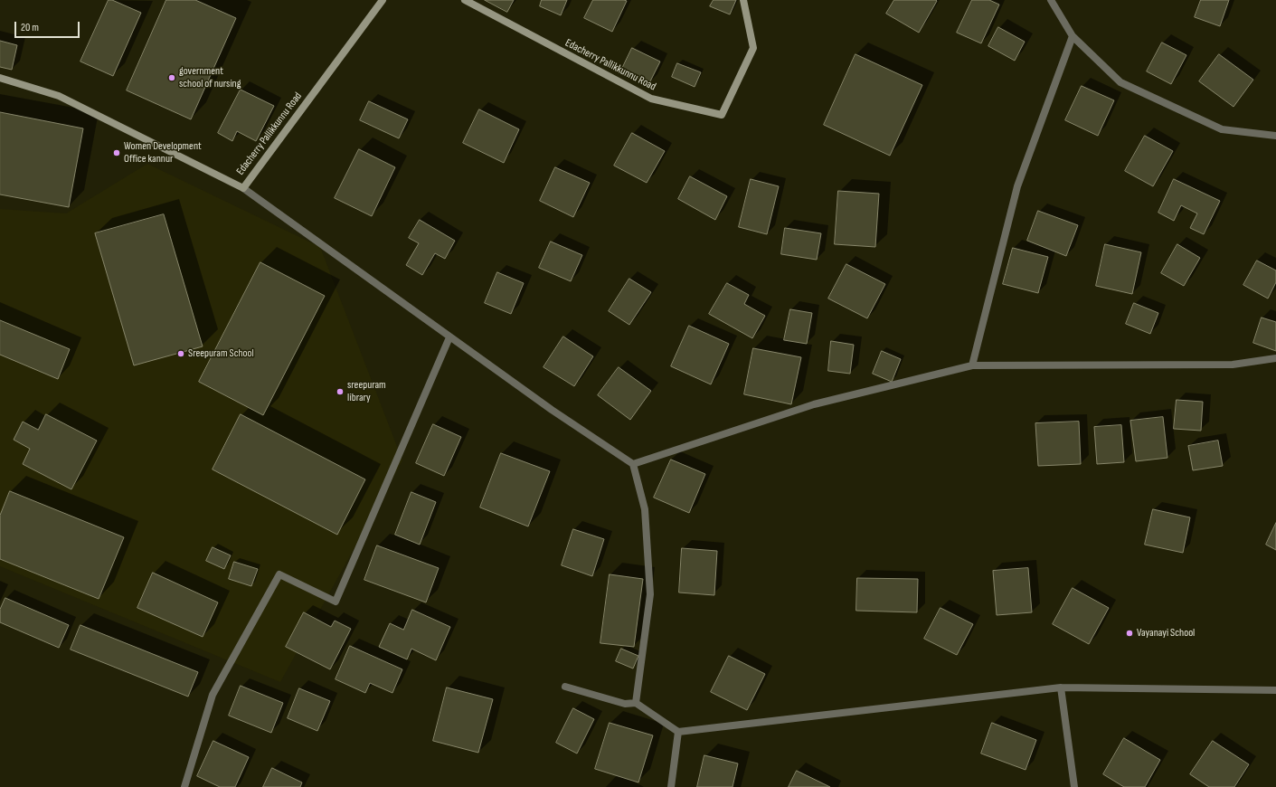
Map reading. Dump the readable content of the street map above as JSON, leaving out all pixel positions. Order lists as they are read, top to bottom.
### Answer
{
  "streets": {
    "main road": ["Edacherry Pallikkunnu Road"]
  },
  "places": [
    "government school of nursing",
    "Women Development Office kannur",
    "Sreepuram School",
    "sreepuram library",
    "Vayanayi School"
  ],
  "scale_bar": "20 m"
}
